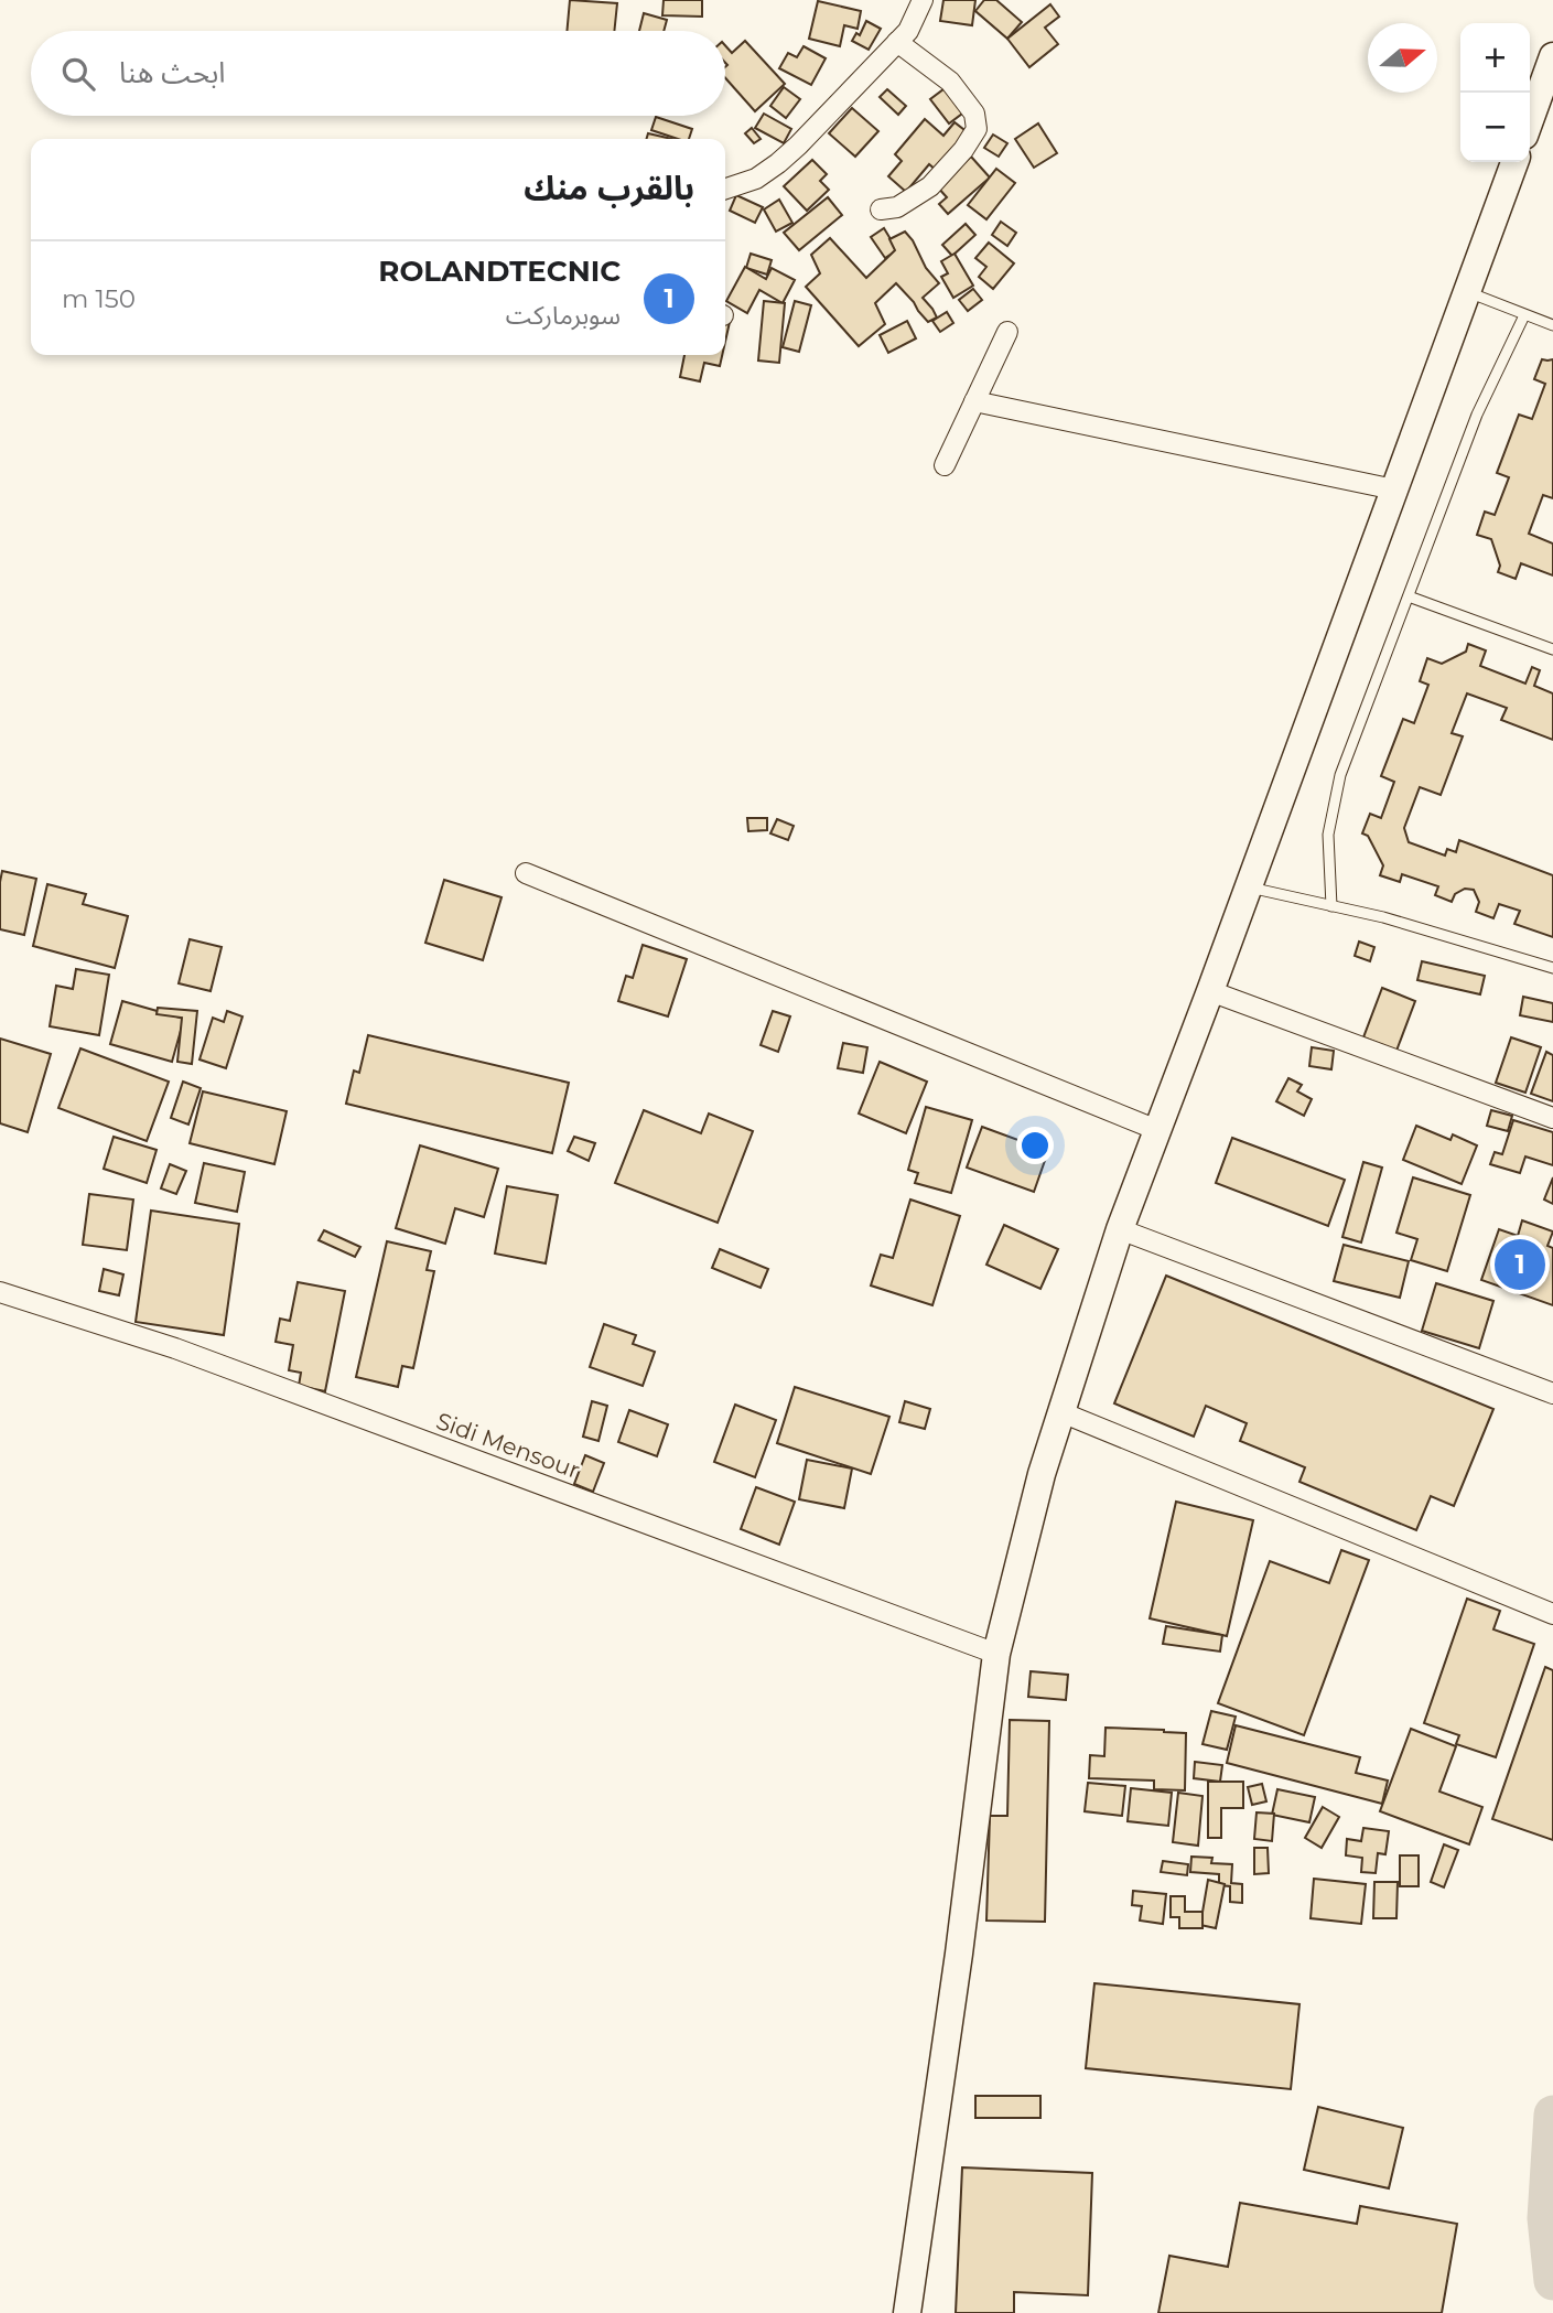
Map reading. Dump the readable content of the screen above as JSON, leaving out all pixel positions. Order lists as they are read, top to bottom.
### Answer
{
  "streets": {
    "street": ["Sidi Mensour"]
  },
  "north": "right",
  "page": {
    "map_buttons": ["+", "−"],
    "search": "ابحث هنا",
    "heading": "بالقرب منك",
    "list": [
      {
        "mark": "1",
        "name": "ROLANDTECNIC",
        "note": "سوبرماركت",
        "value": "150 m"
      }
    ],
    "pins": "1"
  }
}
